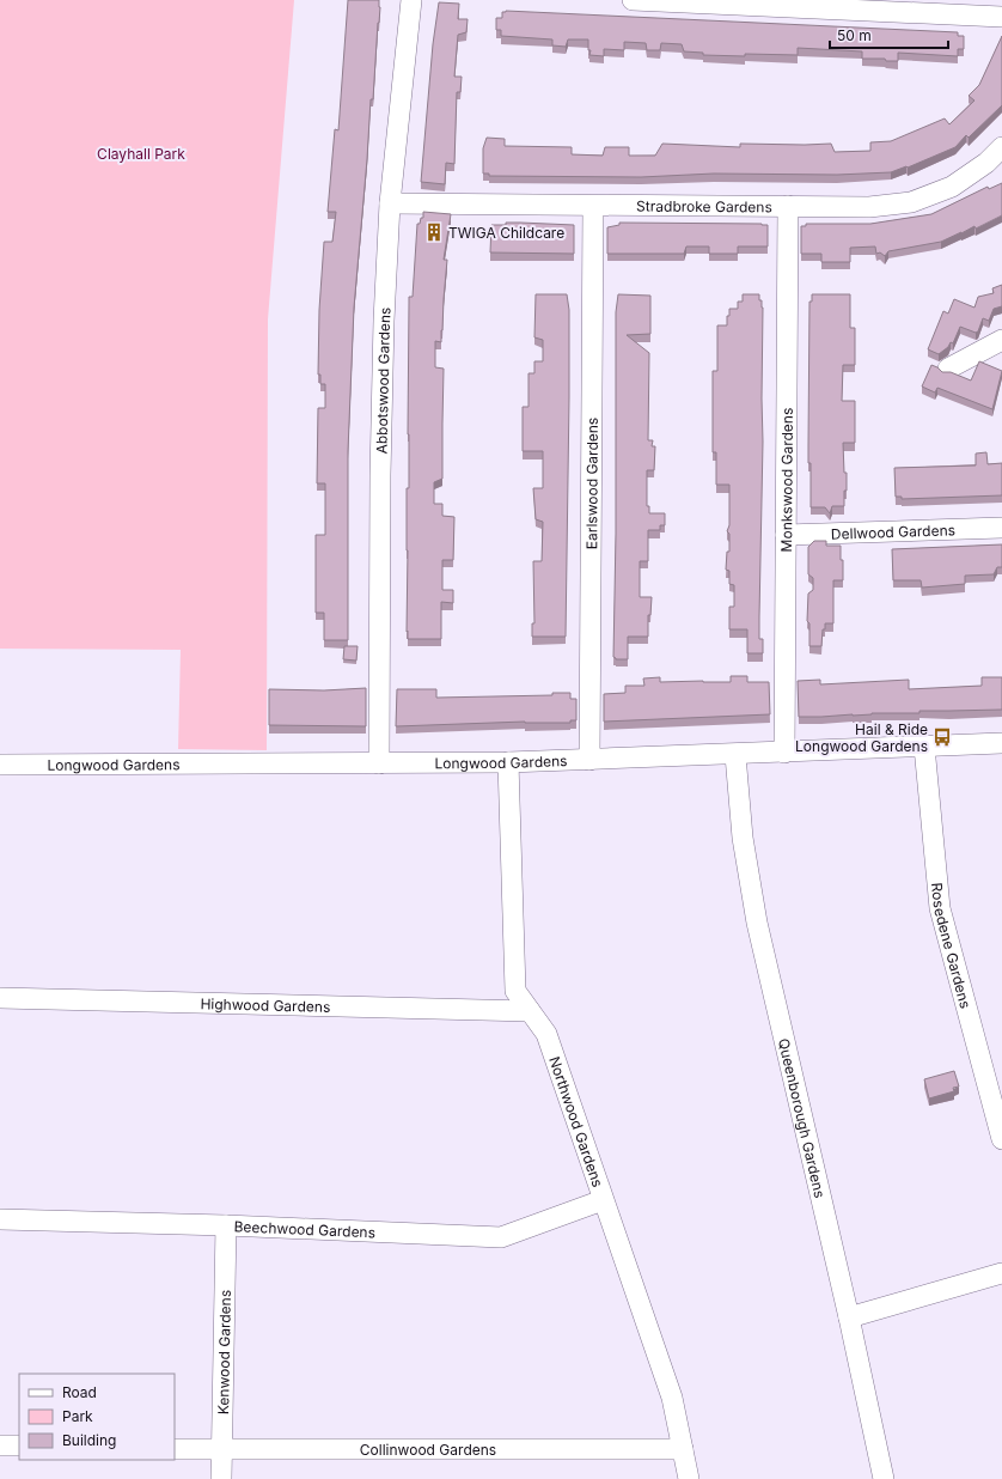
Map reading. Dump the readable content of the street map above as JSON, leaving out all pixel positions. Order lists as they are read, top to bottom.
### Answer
{
  "streets": {
    "street": [
      "Stradbroke Gardens",
      "Abbotswood Gardens",
      "Monkswood Gardens",
      "Earlswood Gardens",
      "Dellwood Gardens",
      "Longwood Gardens",
      "Rosedene Gardens",
      "Highwood Gardens",
      "Queenborough Gardens",
      "Northwood Gardens",
      "Beechwood Gardens",
      "Kenwood Gardens",
      "Collinwood Gardens"
    ]
  },
  "crossings": [
    ["Stradbroke Gardens", "Abbotswood Gardens"],
    ["Stradbroke Gardens", "Monkswood Gardens"],
    ["Stradbroke Gardens", "Earlswood Gardens"],
    ["Abbotswood Gardens", "Longwood Gardens"],
    ["Monkswood Gardens", "Dellwood Gardens"],
    ["Monkswood Gardens", "Longwood Gardens"],
    ["Earlswood Gardens", "Longwood Gardens"],
    ["Longwood Gardens", "Rosedene Gardens"],
    ["Longwood Gardens", "Queenborough Gardens"],
    ["Longwood Gardens", "Northwood Gardens"],
    ["Highwood Gardens", "Northwood Gardens"],
    ["Northwood Gardens", "Beechwood Gardens"],
    ["Northwood Gardens", "Collinwood Gardens"],
    ["Beechwood Gardens", "Kenwood Gardens"],
    ["Kenwood Gardens", "Collinwood Gardens"]
  ],
  "parks": ["Clayhall Park"],
  "places": {
    "building": ["TWIGA Childcare"],
    "bus stop": ["Hail & Ride Longwood Gardens"]
  },
  "legend": ["Road", "Park", "Building"],
  "scale_bar": "50 m"
}
